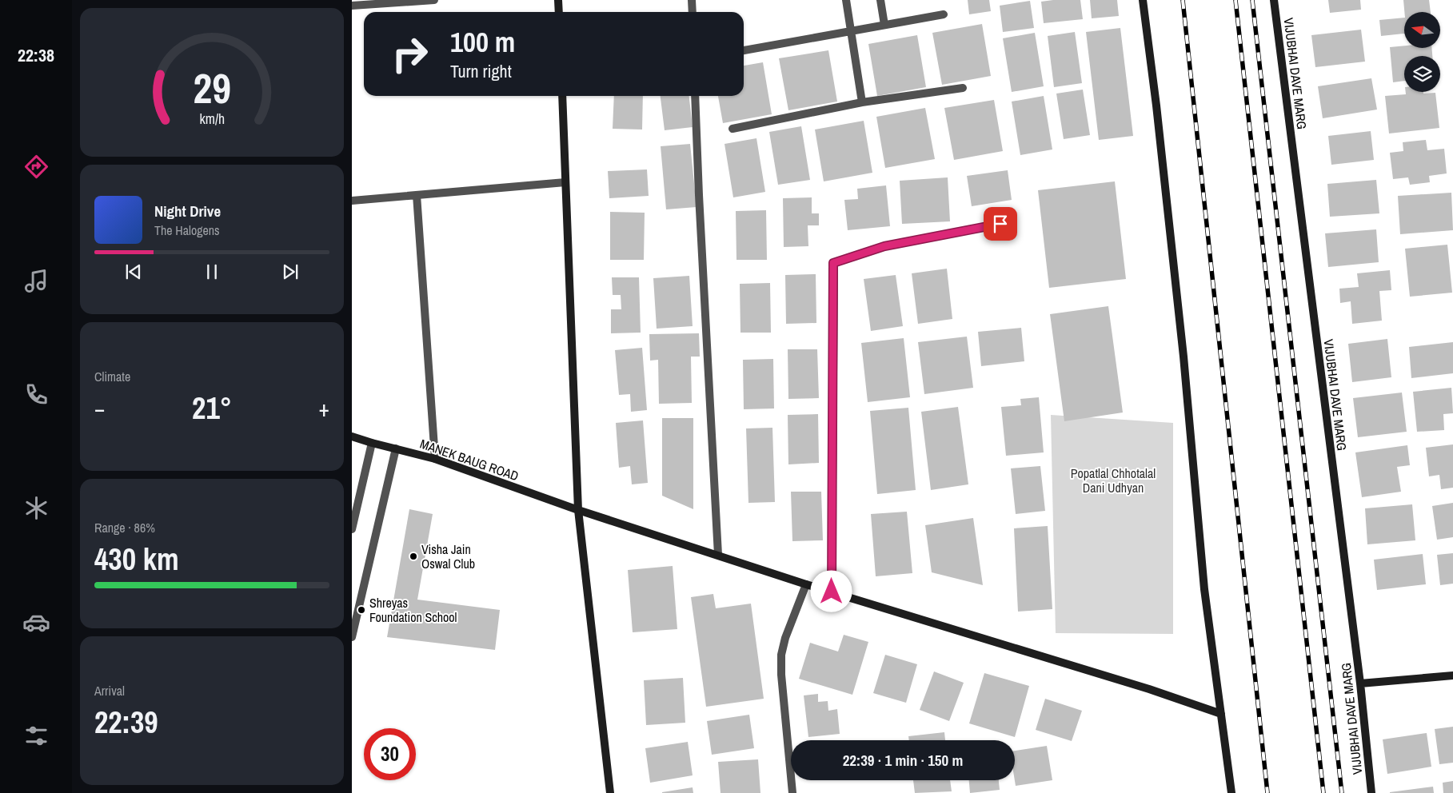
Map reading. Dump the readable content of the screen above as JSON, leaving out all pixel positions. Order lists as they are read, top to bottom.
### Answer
{
  "streets": {
    "street": ["VIJUBHAI DAVE MARG", "MANEK BAUG ROAD"]
  },
  "parks": ["Popatlal Chhotalal Dani Udhyan"],
  "places": ["Visha Jain Oswal Club", "Shreyas Foundation School"],
  "north": "left",
  "page": {
    "tabs": "22:38",
    "turn": ["100 m", "Turn right"],
    "song": ["Night Drive", "The Halogens"],
    "tile": [
      "Climate",
      ["Range · 86%", "430 km"],
      ["Arrival", "22:39"]
    ],
    "heat": ["−", "21°", "+"],
    "limit": "30",
    "trip": "22:39 · 1 min · 150 m",
    "gauge": ["29", "km/h"]
  }
}
